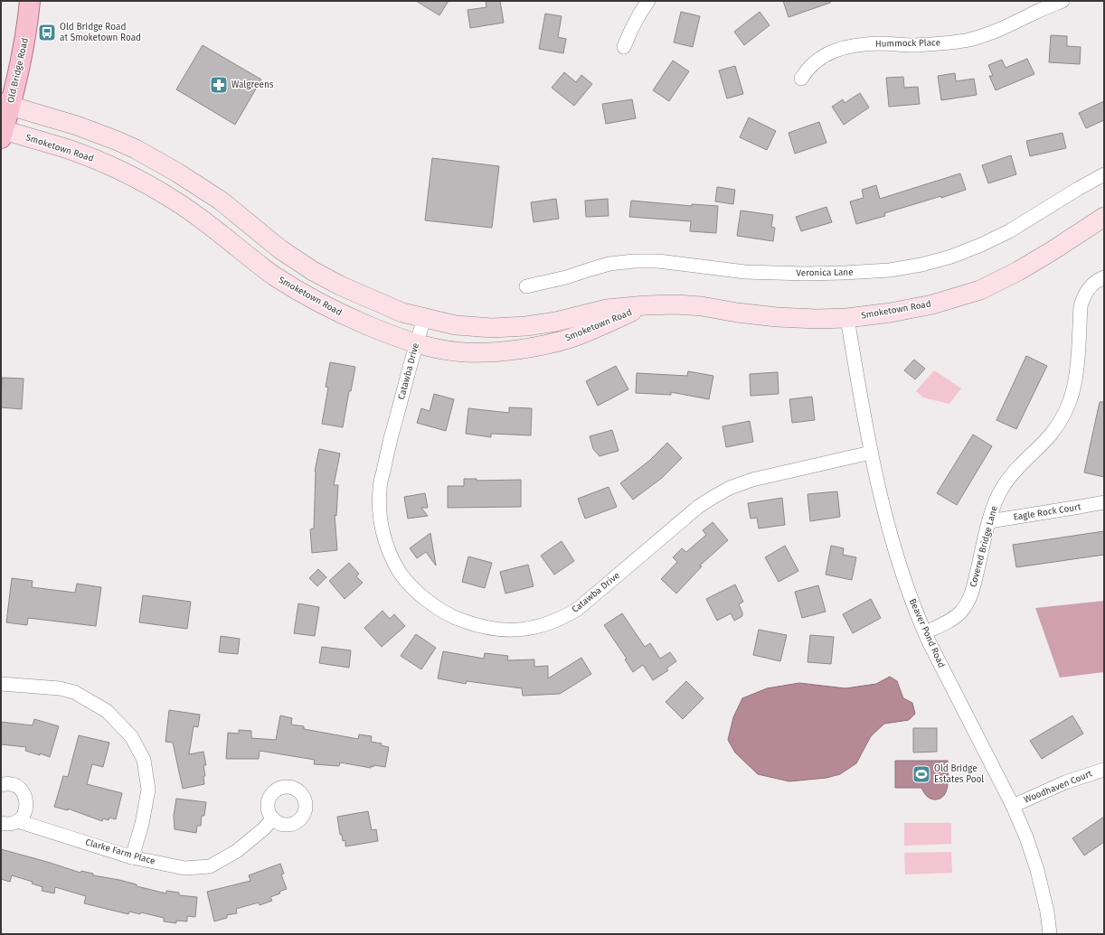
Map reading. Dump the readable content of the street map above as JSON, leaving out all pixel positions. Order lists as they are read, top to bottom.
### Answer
{
  "streets": {
    "main road": ["Old Bridge Road", "Smoketown Road"],
    "street": [
      "Hummock Place",
      "Veronica Lane",
      "Catawba Drive",
      "Eagle Rock Court",
      "Covered Bridge Lane",
      "Beaver Pond Road",
      "Woodhaven Court",
      "Clarke Farm Place"
    ]
  },
  "crossings": [
    ["Old Bridge Road", "Smoketown Road"],
    ["Smoketown Road", "Catawba Drive"],
    ["Smoketown Road", "Beaver Pond Road"],
    ["Catawba Drive", "Beaver Pond Road"],
    ["Eagle Rock Court", "Covered Bridge Lane"],
    ["Covered Bridge Lane", "Beaver Pond Road"],
    ["Beaver Pond Road", "Woodhaven Court"]
  ],
  "places": {
    "bus stop": ["Old Bridge Road at Smoketown Road"],
    "pharmacy": ["Walgreens"],
    "sports": ["Old Bridge Estates Pool"]
  }
}
